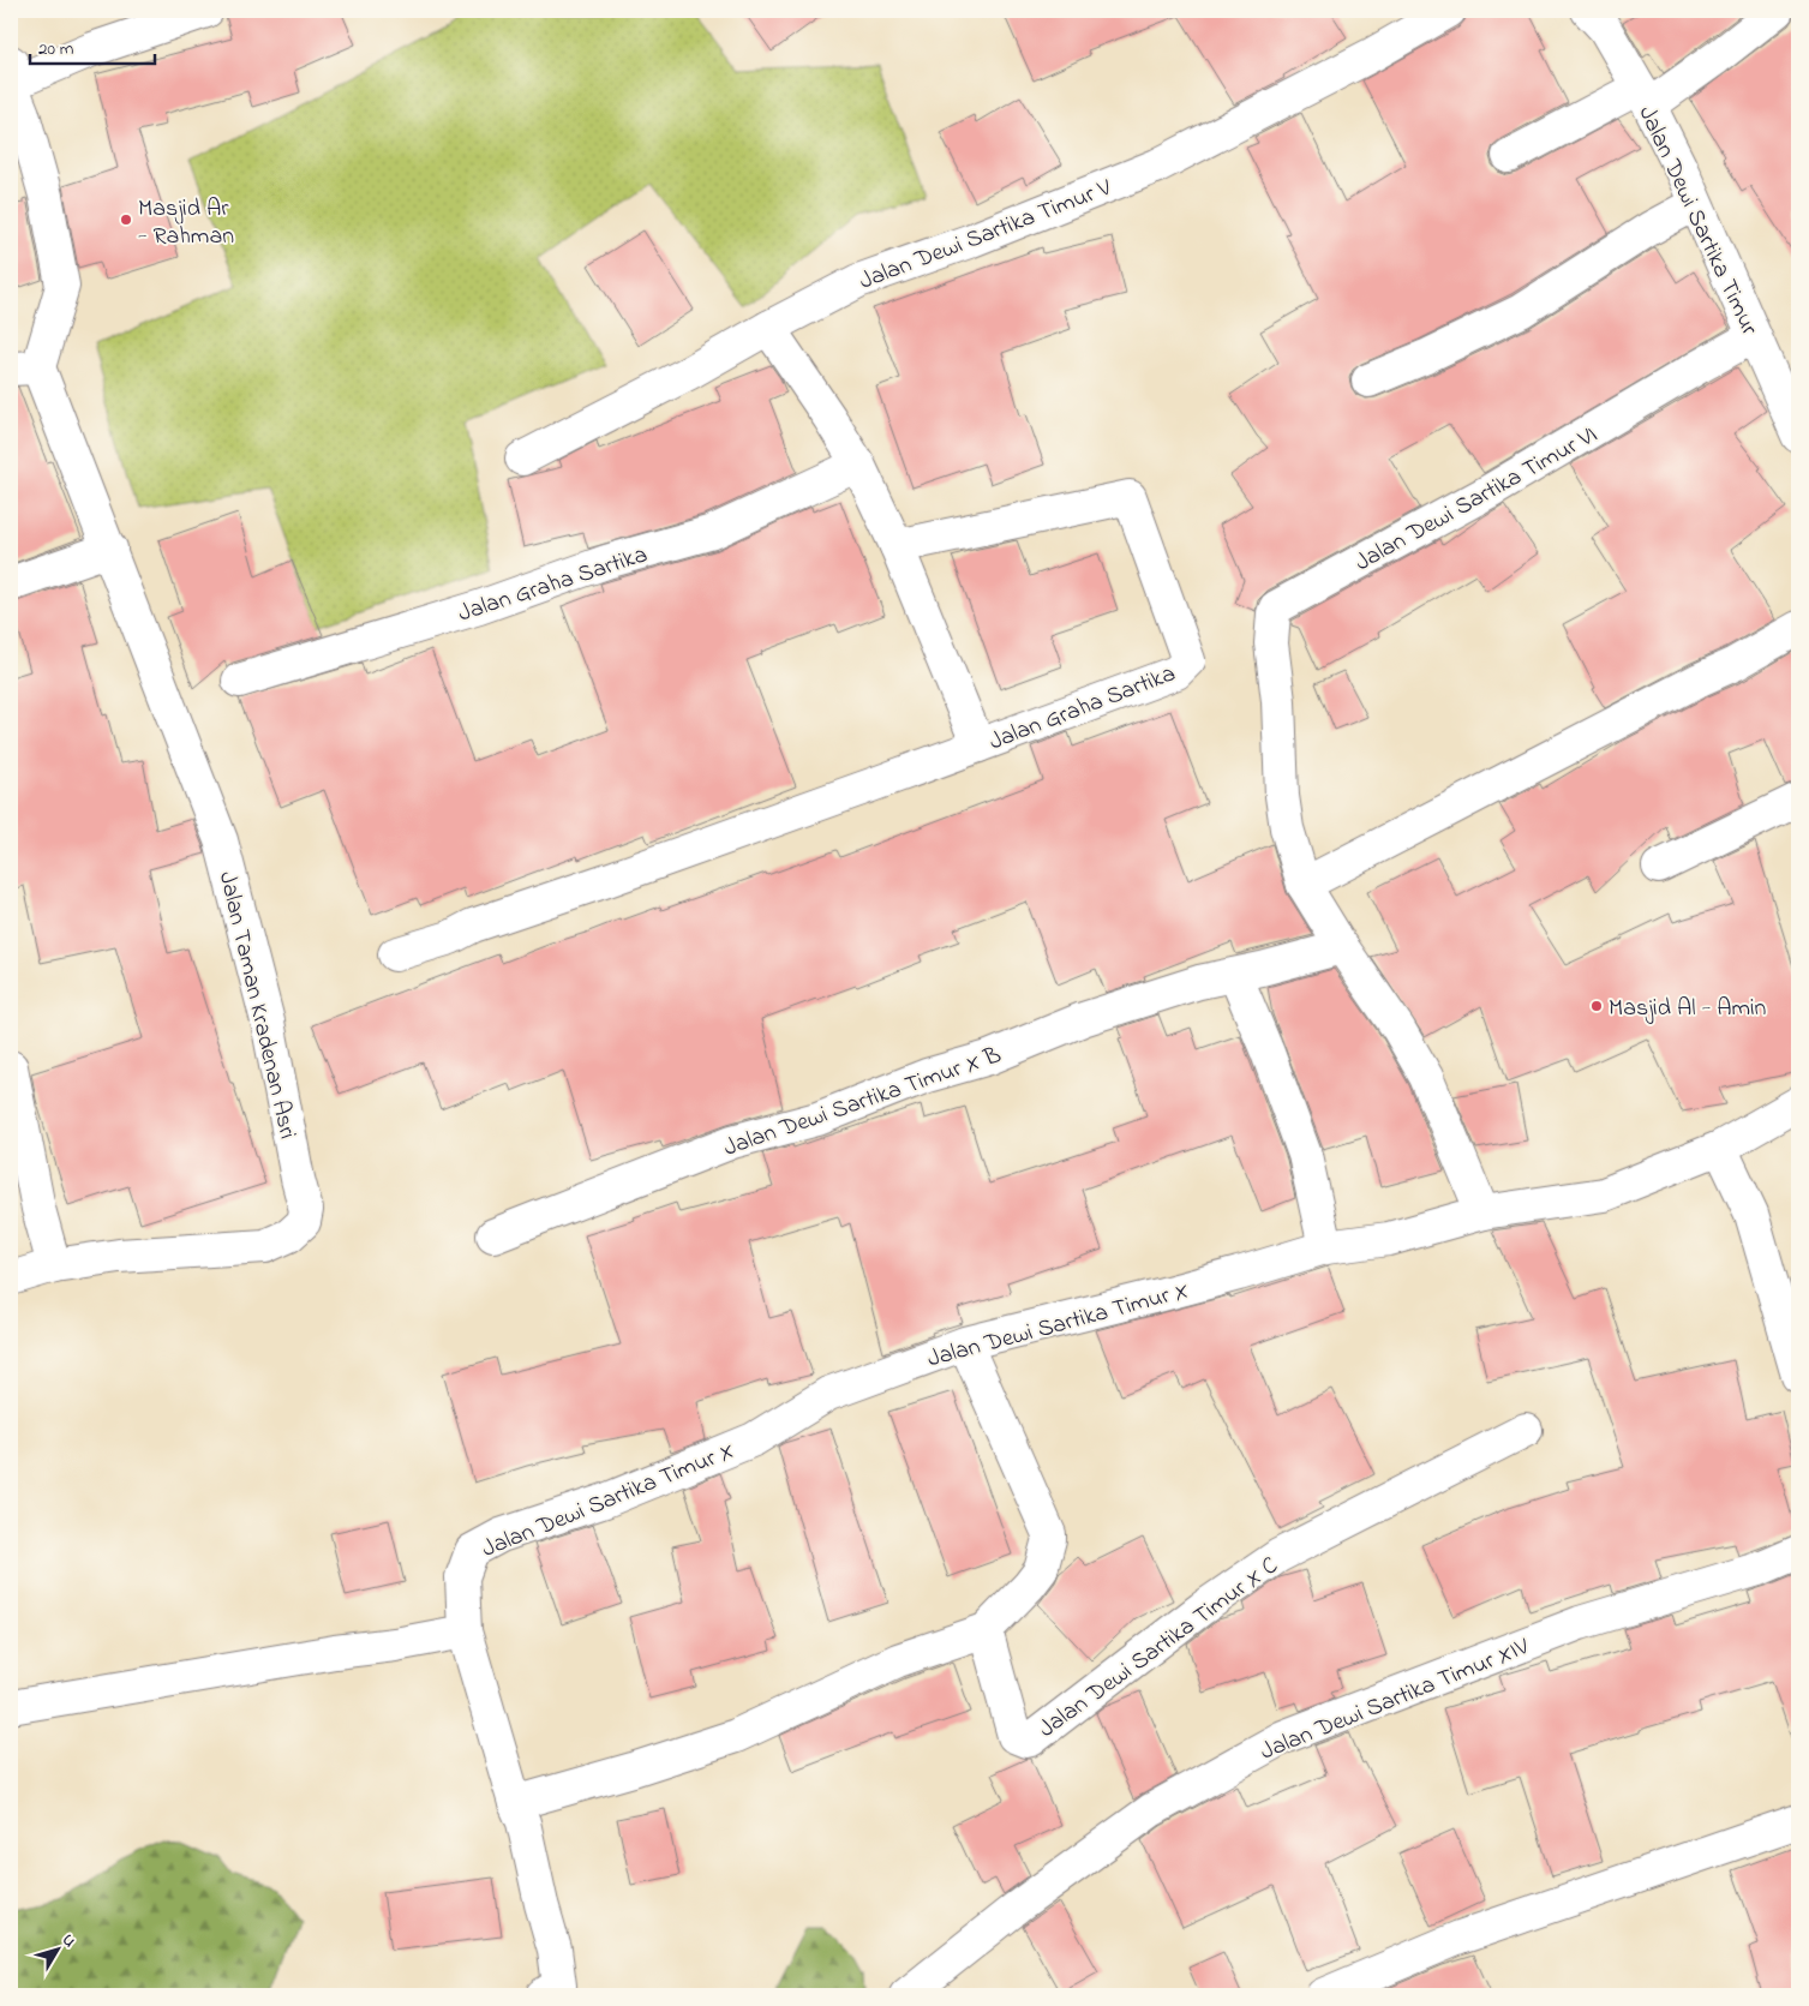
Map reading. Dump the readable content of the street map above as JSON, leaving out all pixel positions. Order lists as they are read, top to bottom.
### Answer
{
  "streets": {
    "street": [
      "Jalan Dewi Sartika Timur",
      "Jalan Dewi Sartika Timur V",
      "Jalan Dewi Sartika Timur VI",
      "Jalan Graha Sartika",
      "Jalan Taman Kradenan Asri",
      "Jalan Dewi Sartika Timur X B",
      "Jalan Dewi Sartika Timur X",
      "Jalan Dewi Sartika Timur X C",
      "Jalan Dewi Sartika Timur XIV"
    ]
  },
  "crossings": [
    ["Jalan Dewi Sartika Timur", "Jalan Dewi Sartika Timur VI"],
    ["Jalan Dewi Sartika Timur V", "Jalan Graha Sartika"]
  ],
  "places": ["Masjid Ar - Rahman", "Masjid Al - Amin"],
  "scale_bar": "20 m",
  "north": "top right"
}
